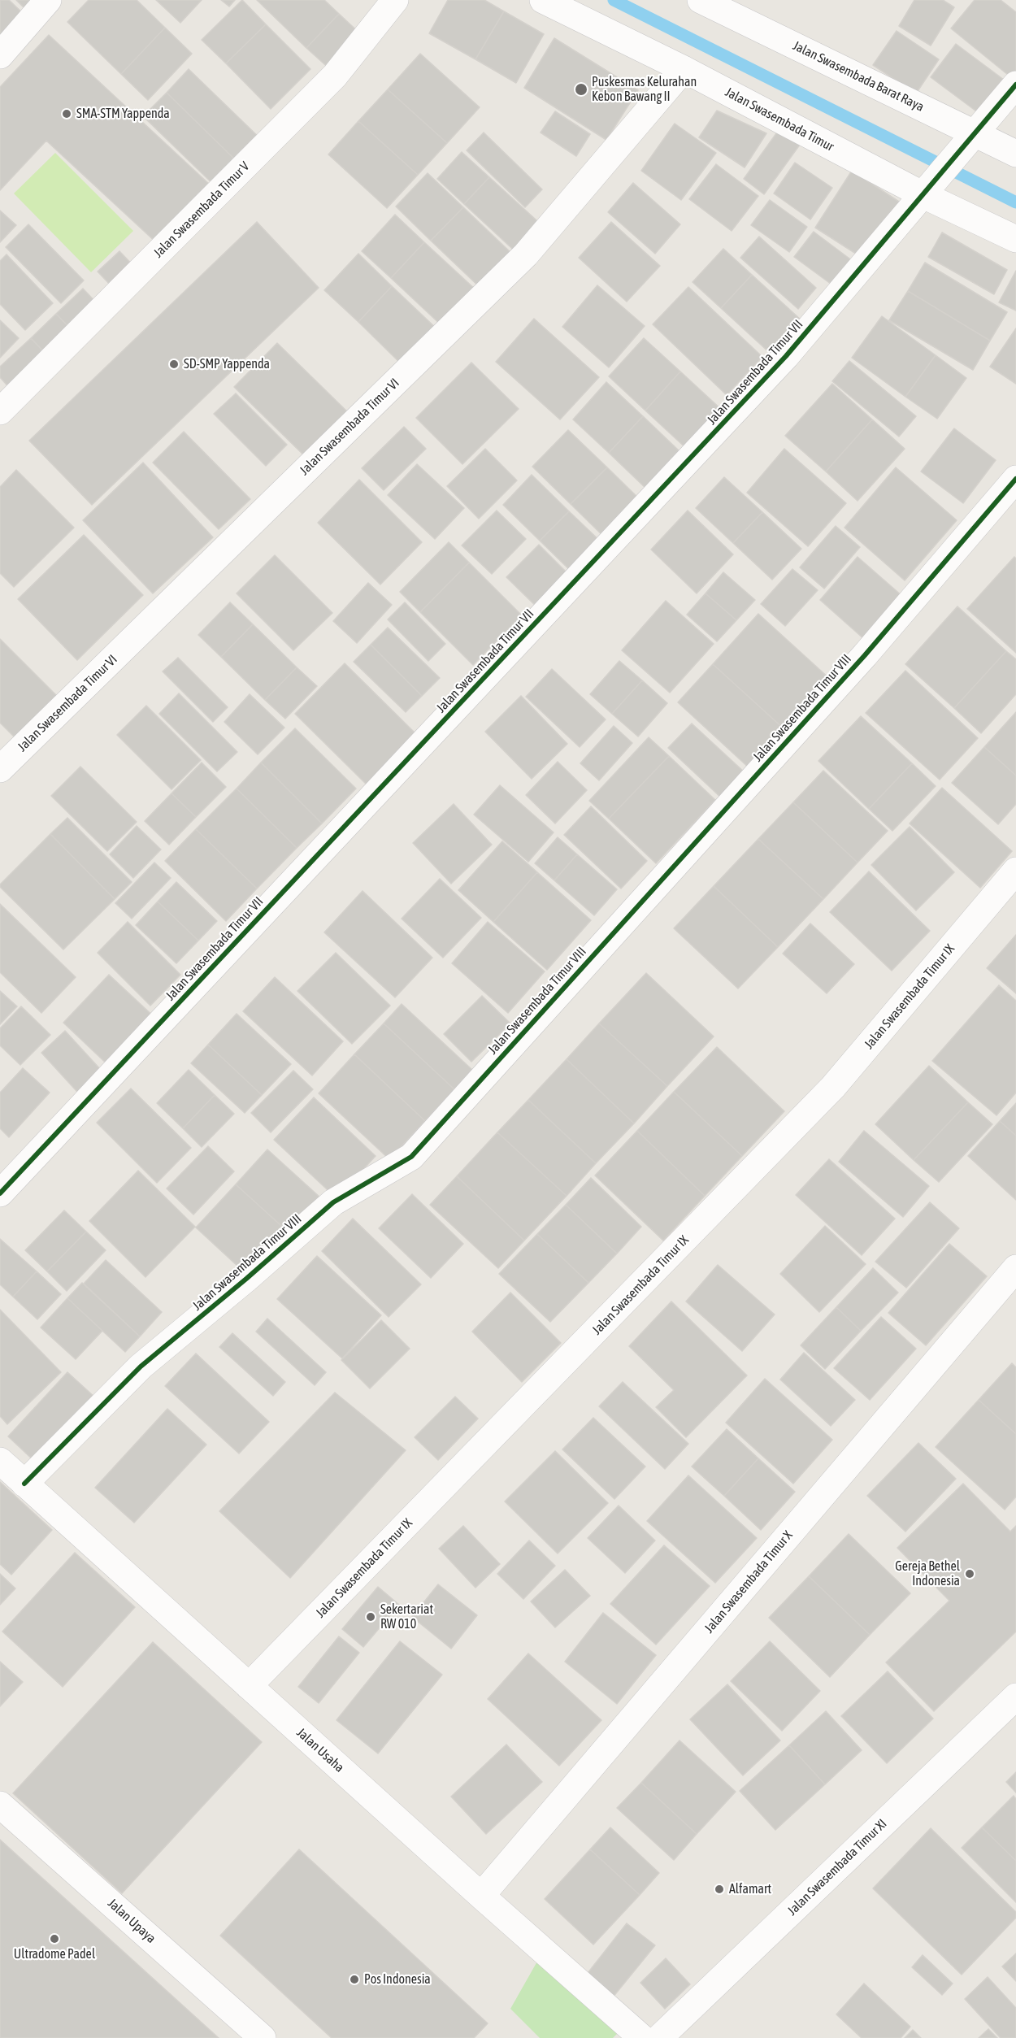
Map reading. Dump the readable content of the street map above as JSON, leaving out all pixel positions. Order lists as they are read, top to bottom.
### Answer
{
  "streets": {
    "street": [
      "Jalan Swasembada Barat Raya",
      "Jalan Swasembada Timur",
      "Jalan Swasembada Timur V",
      "Jalan Swasembada Timur VII",
      "Jalan Swasembada Timur VI",
      "Jalan Swasembada Timur VIII",
      "Jalan Swasembada Timur IX",
      "Jalan Swasembada Timur X",
      "Jalan Usaha",
      "Jalan Swasembada Timur XI",
      "Jalan Upaya"
    ]
  },
  "crossings": [
    ["Jalan Swasembada Barat Raya", "Jalan Swasembada Timur VII"],
    ["Jalan Swasembada Timur", "Jalan Swasembada Timur VII"],
    ["Jalan Swasembada Timur", "Jalan Swasembada Timur VI"],
    ["Jalan Swasembada Timur VIII", "Jalan Usaha"],
    ["Jalan Swasembada Timur IX", "Jalan Usaha"],
    ["Jalan Swasembada Timur X", "Jalan Usaha"]
  ],
  "places": [
    "Puskesmas Kelurahan Kebon Bawang II",
    "SMA-STM Yappenda",
    "SD-SMP Yappenda",
    "Gereja Bethel Indonesia",
    "Sekertariat RW 010",
    "Alfamart",
    "Ultradome Padel",
    "Pos Indonesia"
  ]
}
